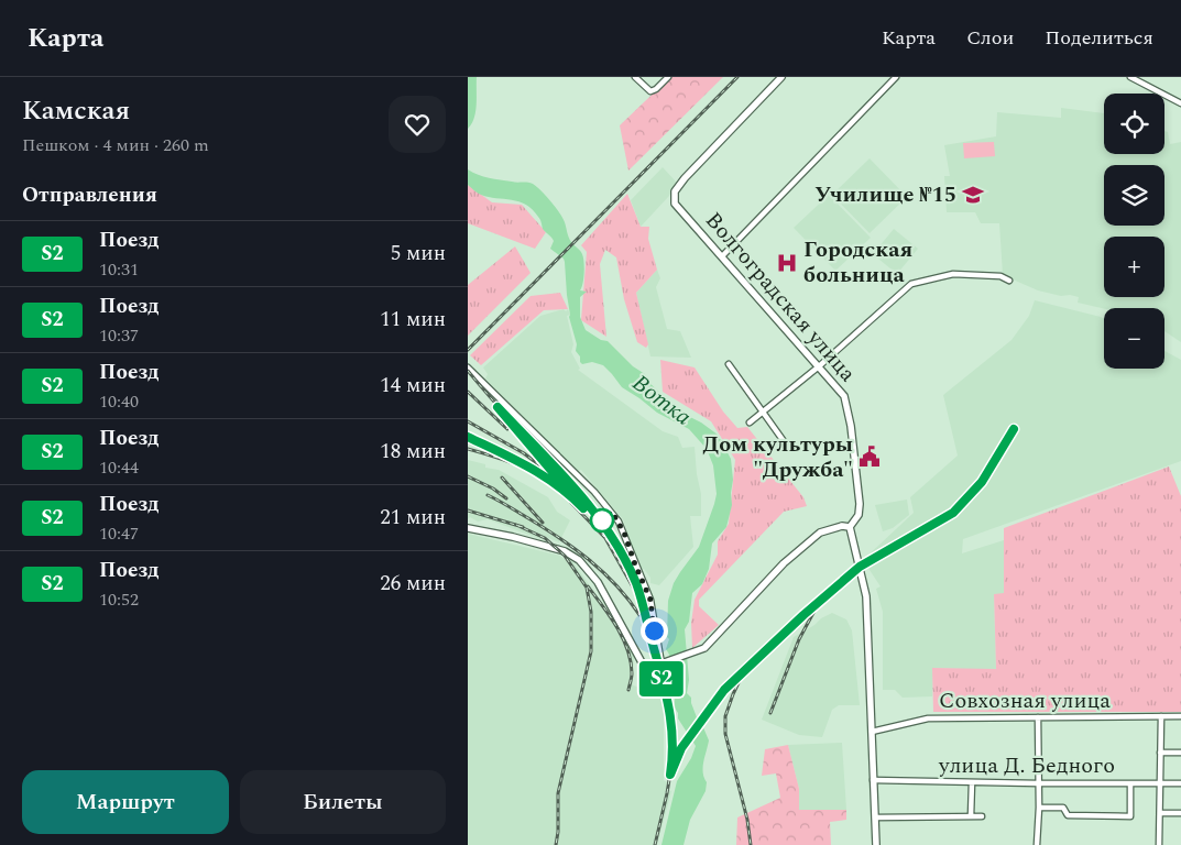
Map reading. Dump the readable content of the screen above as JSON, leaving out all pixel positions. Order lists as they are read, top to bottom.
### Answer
{
  "streets": {
    "main road": ["Волгоградская улица"],
    "street": ["Совхозная улица", "улица Д. Бедного"]
  },
  "water": ["Вотка"],
  "places": {
    "school or university": ["Училище №15"],
    "hospital": ["Городская больница"],
    "public building": ["Дом культуры \"Дружба\""]
  },
  "page": {
    "header": "Карта",
    "nav": ["Карта", "Слои", "Поделиться"],
    "heading": [
      ["Камская", "Пешком · 4 мин · 260 m"],
      "Отправления"
    ],
    "on_map": "S2",
    "map_buttons": ["+", "−"],
    "list": [
      {
        "mark": "S2",
        "name": "Поезд",
        "note": "10:31",
        "value": "5 мин"
      },
      {
        "mark": "S2",
        "name": "Поезд",
        "note": "10:37",
        "value": "11 мин"
      },
      {
        "mark": "S2",
        "name": "Поезд",
        "note": "10:40",
        "value": "14 мин"
      },
      {
        "mark": "S2",
        "name": "Поезд",
        "note": "10:44",
        "value": "18 мин"
      },
      {
        "mark": "S2",
        "name": "Поезд",
        "note": "10:47",
        "value": "21 мин"
      },
      {
        "mark": "S2",
        "name": "Поезд",
        "note": "10:52",
        "value": "26 мин"
      }
    ],
    "buttons": ["Маршрут", "Билеты"]
  }
}
